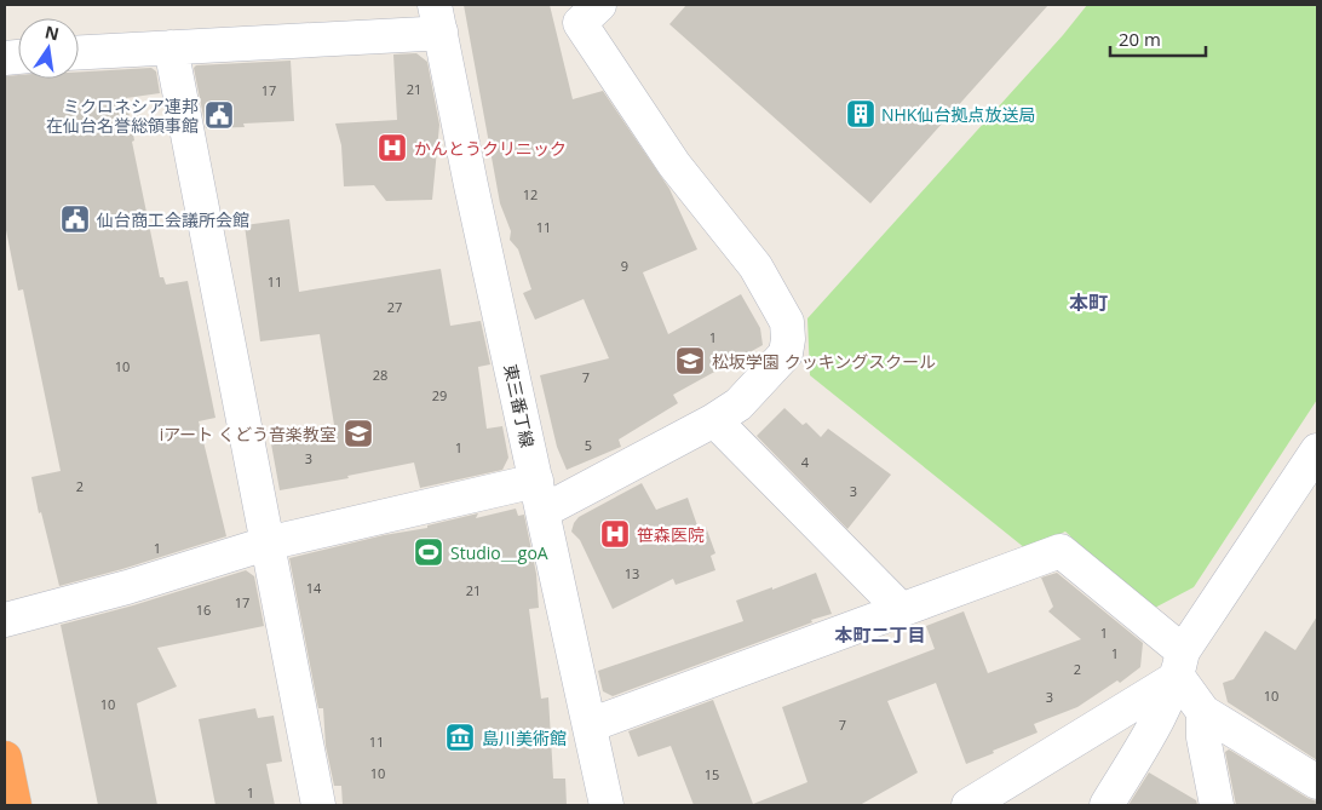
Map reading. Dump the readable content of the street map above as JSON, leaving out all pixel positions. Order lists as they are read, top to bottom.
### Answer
{
  "streets": {
    "street": ["東三番丁線"]
  },
  "districts": ["本町", "本町二丁目"],
  "places": {
    "building": ["NHK仙台拠点放送局"],
    "public building": ["ミクロネシア連邦 在仙台名誉総領事館", "仙台商工会議所会館"],
    "hospital": ["かんとうクリニック", "笹森医院"],
    "school or university": ["松坂学園 クッキングスクール", "iアート くどう音楽教室"],
    "sports": ["Studio＿goA"],
    "museum": ["島川美術館"]
  },
  "house_numbers": [
    "21",
    "17",
    "12",
    "11",
    "9",
    "11",
    "27",
    "1",
    "10",
    "28",
    "7",
    "29",
    "5",
    "1",
    "3",
    "4",
    "2",
    "3",
    "1",
    "13",
    "14",
    "21",
    "17",
    "16",
    "1",
    "1",
    "2",
    "10",
    "3",
    "10",
    "7",
    "11",
    "10",
    "15",
    "1"
  ],
  "scale_bar": "20 m",
  "north": "top"
}
